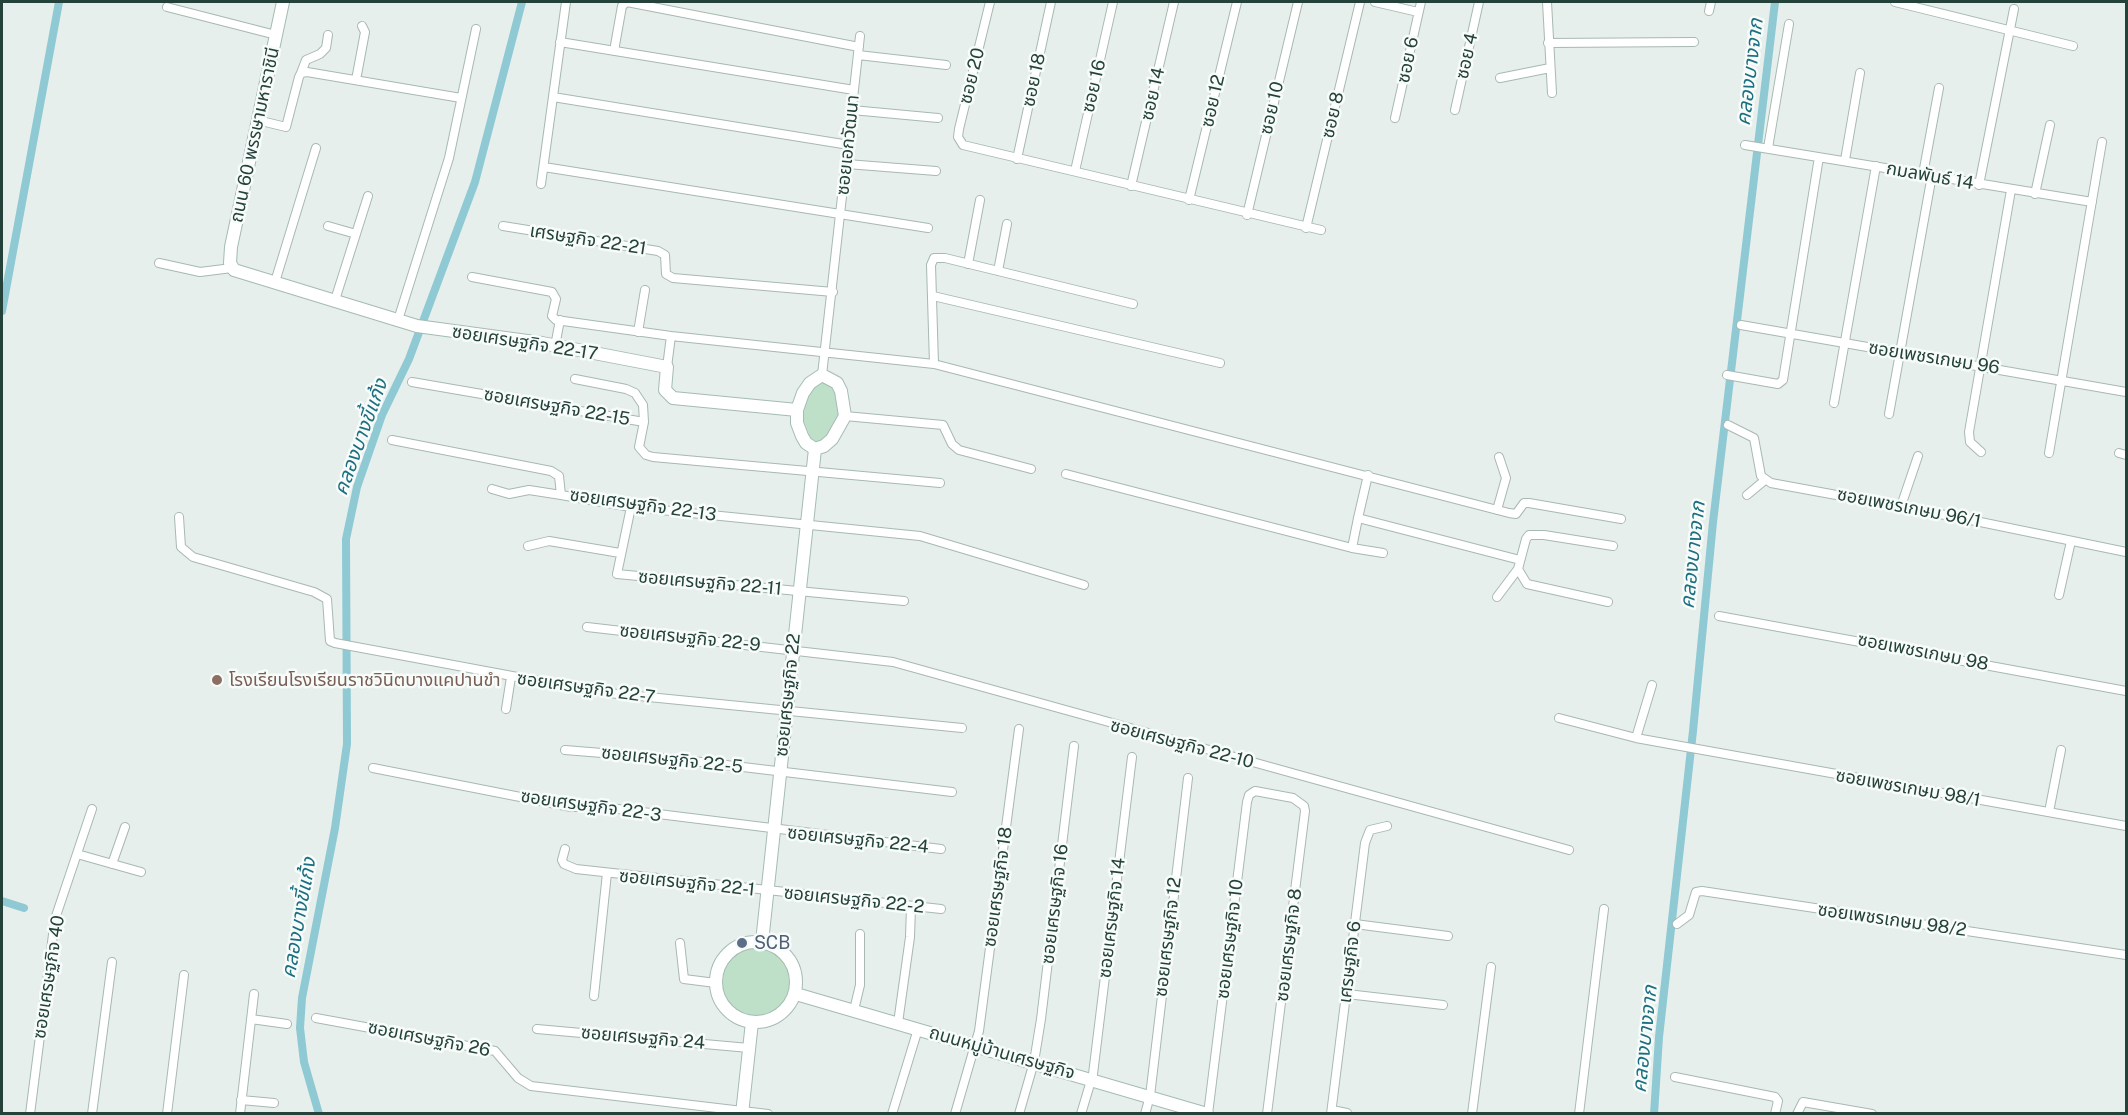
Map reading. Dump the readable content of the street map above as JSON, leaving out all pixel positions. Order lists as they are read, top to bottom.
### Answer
{
  "streets": {
    "street": [
      "ซอย 4",
      "ซอย 6",
      "ซอย 20",
      "ซอย 18",
      "ซอย 16",
      "ซอย 14",
      "ซอย 12",
      "ซอย 10",
      "ซอย 8",
      "ถนน 60 พรรษามหาราชินี",
      "ซอยเอกวัฒนา",
      "กมลพันธ์ 14",
      "เศรษฐกิจ 22-21",
      "ซอยเศรษฐกิจ 22-17",
      "ซอยเพชรเกษม 96",
      "ซอยเศรษฐกิจ 22-15",
      "ซอยเศรษฐกิจ 22-13",
      "ซอยเพชรเกษม 96/1",
      "ซอยเศรษฐกิจ 22-11",
      "ซอยเศรษฐกิจ 22-9",
      "ซอยเพชรเกษม 98",
      "ซอยเศรษฐกิจ 22-7",
      "ซอยเศรษฐกิจ 22",
      "ซอยเศรษฐกิจ 22-10",
      "ซอยเศรษฐกิจ 22-5",
      "ซอยเพชรเกษม 98/1",
      "ซอยเศรษฐกิจ 22-3",
      "ซอยเศรษฐกิจ 22-4",
      "ซอยเศรษฐกิจ 22-1",
      "ซอยเศรษฐกิจ 18",
      "ซอยเศรษฐกิจ 22-2",
      "ซอยเศรษฐกิจ 16",
      "ซอยเศรษฐกิจ 14",
      "ซอยเพชรเกษม 98/2",
      "ซอยเศรษฐกิจ 12",
      "ซอยเศรษฐกิจ 10",
      "ซอยเศรษฐกิจ 8",
      "เศรษฐกิจ 6",
      "ซอยเศรษฐกิจ 40",
      "ซอยเศรษฐกิจ 24",
      "ซอยเศรษฐกิจ 26",
      "ถนนหมู่บ้านเศรษฐกิจ"
    ]
  },
  "crossings": [
    ["ซอย 20", "ซอย 18"],
    ["ถนน 60 พรรษามหาราชินี", "ซอยเศรษฐกิจ 22-17"],
    ["ซอยเอกวัฒนา", "เศรษฐกิจ 22-21"],
    ["ซอยเศรษฐกิจ 22-15", "ซอยเศรษฐกิจ 22"],
    ["ซอยเศรษฐกิจ 22-13", "ซอยเศรษฐกิจ 22-11"],
    ["ซอยเศรษฐกิจ 22-13", "ซอยเศรษฐกิจ 22"],
    ["ซอยเศรษฐกิจ 22-11", "ซอยเศรษฐกิจ 22"],
    ["ซอยเศรษฐกิจ 22-9", "ซอยเศรษฐกิจ 22"],
    ["ซอยเศรษฐกิจ 22-9", "ซอยเศรษฐกิจ 22-10"],
    ["ซอยเศรษฐกิจ 22-7", "ซอยเศรษฐกิจ 22"],
    ["ซอยเศรษฐกิจ 22", "ซอยเศรษฐกิจ 22-10"],
    ["ซอยเศรษฐกิจ 22", "ซอยเศรษฐกิจ 22-5"],
    ["ซอยเศรษฐกิจ 22", "ซอยเศรษฐกิจ 22-3"],
    ["ซอยเศรษฐกิจ 22", "ซอยเศรษฐกิจ 22-4"],
    ["ซอยเศรษฐกิจ 22", "ซอยเศรษฐกิจ 22-1"],
    ["ซอยเศรษฐกิจ 22", "ซอยเศรษฐกิจ 22-2"],
    ["ซอยเศรษฐกิจ 22", "ถนนหมู่บ้านเศรษฐกิจ"],
    ["ซอยเศรษฐกิจ 22-3", "ซอยเศรษฐกิจ 22-4"],
    ["ซอยเศรษฐกิจ 22-1", "ซอยเศรษฐกิจ 22-2"],
    ["ซอยเศรษฐกิจ 18", "ถนนหมู่บ้านเศรษฐกิจ"],
    ["ซอยเศรษฐกิจ 16", "ถนนหมู่บ้านเศรษฐกิจ"],
    ["ซอยเศรษฐกิจ 14", "ถนนหมู่บ้านเศรษฐกิจ"],
    ["ซอยเศรษฐกิจ 12", "ถนนหมู่บ้านเศรษฐกิจ"],
    ["ซอยเศรษฐกิจ 10", "ซอยเศรษฐกิจ 8"],
    ["ซอยเศรษฐกิจ 10", "ถนนหมู่บ้านเศรษฐกิจ"]
  ],
  "water": ["คลองบางจาก", "คลองบางขี้แก้ง"],
  "places": ["โรงเรียนโรงเรียนราชวินิตบางแคปานขำ", "SCB"]
}
